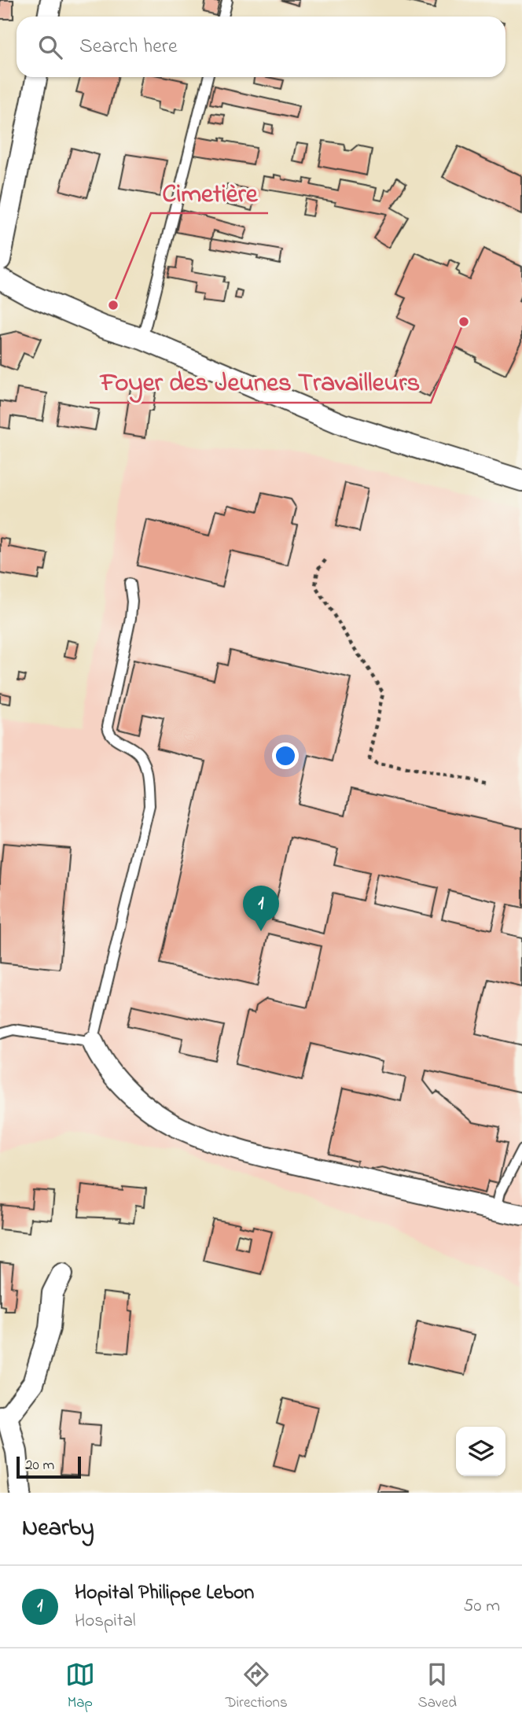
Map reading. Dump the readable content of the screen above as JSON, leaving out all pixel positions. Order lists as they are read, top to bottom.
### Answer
{
  "places": ["Cimetière", "Foyer des Jeunes Travailleurs"],
  "scale_bar": "20 m",
  "page": {
    "search": "Search here",
    "pins": "1",
    "scale": "20 m",
    "heading": "Nearby",
    "list": [
      {
        "mark": "1",
        "name": "Hopital Philippe Lebon",
        "note": "Hospital",
        "value": "50 m"
      }
    ],
    "nav": ["Map", "Directions", "Saved"]
  }
}
